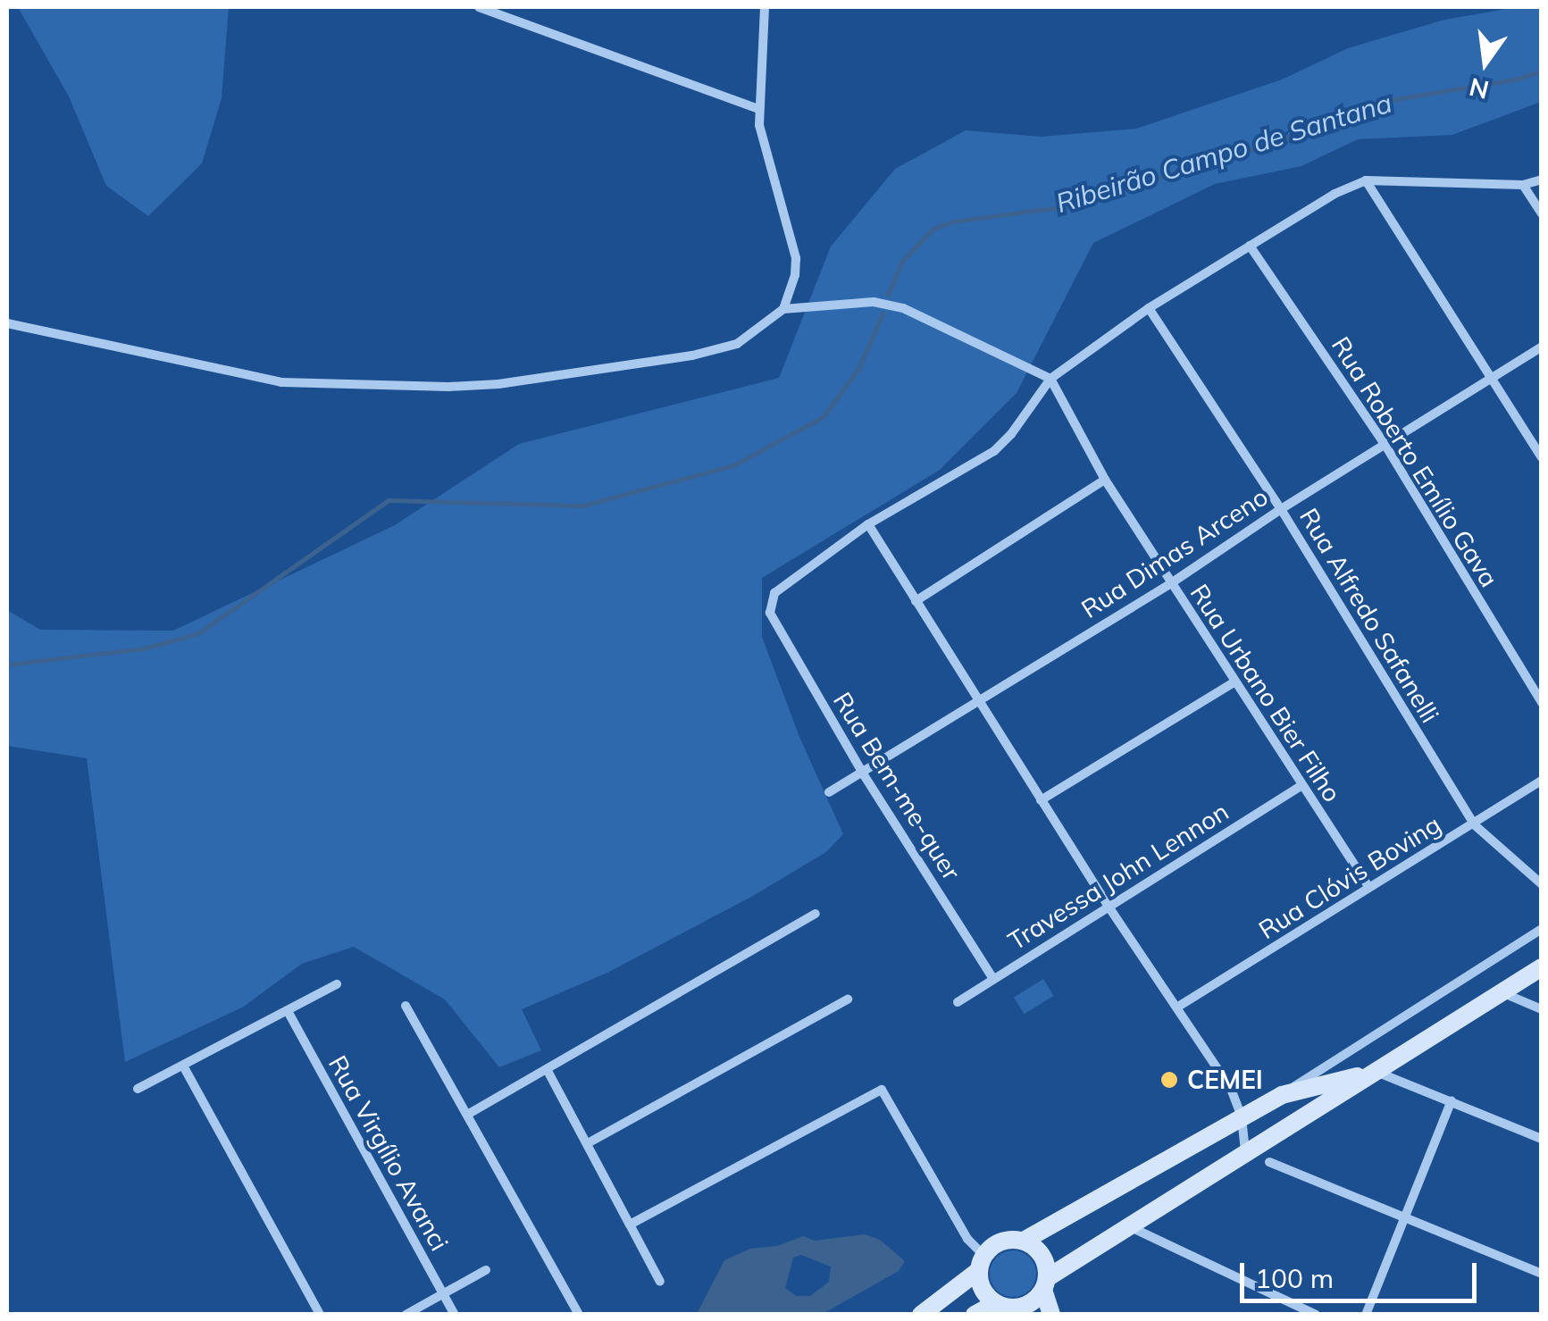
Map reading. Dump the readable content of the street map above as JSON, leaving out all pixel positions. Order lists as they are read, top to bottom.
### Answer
{
  "streets": {
    "street": [
      "Rua Roberto Emílio Gava",
      "Rua Dimas Arceno",
      "Rua Alfredo Safanelli",
      "Rua Urbano Bier Filho",
      "Rua Bem-me-quer",
      "Travessa John Lennon",
      "Rua Clóvis Boving",
      "Rua Virgílio Avanci"
    ]
  },
  "crossings": [
    ["Rua Roberto Emílio Gava", "Rua Dimas Arceno"],
    ["Rua Dimas Arceno", "Rua Alfredo Safanelli"],
    ["Rua Dimas Arceno", "Rua Urbano Bier Filho"],
    ["Rua Dimas Arceno", "Rua Bem-me-quer"],
    ["Rua Alfredo Safanelli", "Rua Clóvis Boving"],
    ["Rua Urbano Bier Filho", "Travessa John Lennon"],
    ["Rua Urbano Bier Filho", "Rua Clóvis Boving"],
    ["Rua Bem-me-quer", "Travessa John Lennon"]
  ],
  "water": ["Ribeirão Campo de Santana"],
  "places": ["CEMEI"],
  "scale_bar": "100 m",
  "north": "bottom"
}
